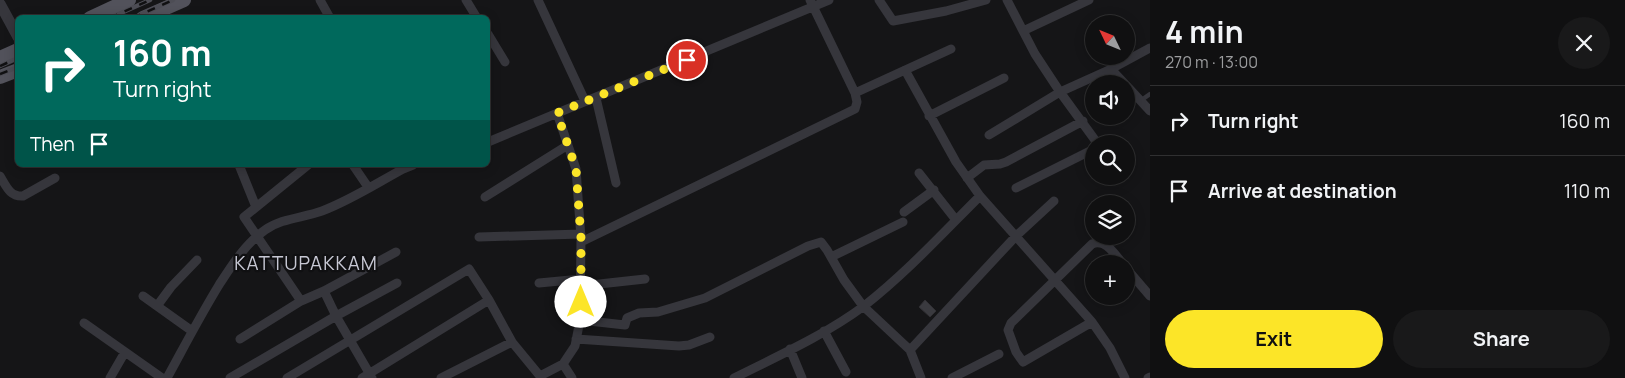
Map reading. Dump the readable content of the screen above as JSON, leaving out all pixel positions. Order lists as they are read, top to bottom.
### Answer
{
  "districts": ["KATTUPAKKAM"],
  "north": "top left",
  "page": {
    "heading": ["4 min", "270 m · 13:00"],
    "map_buttons": "+",
    "turn": ["160 m", "Turn right"],
    "list": [
      {
        "name": "Turn right",
        "value": "160 m"
      },
      {
        "name": "Arrive at destination",
        "value": "110 m"
      }
    ],
    "then": "Then",
    "buttons": ["Exit", "Share"]
  }
}
